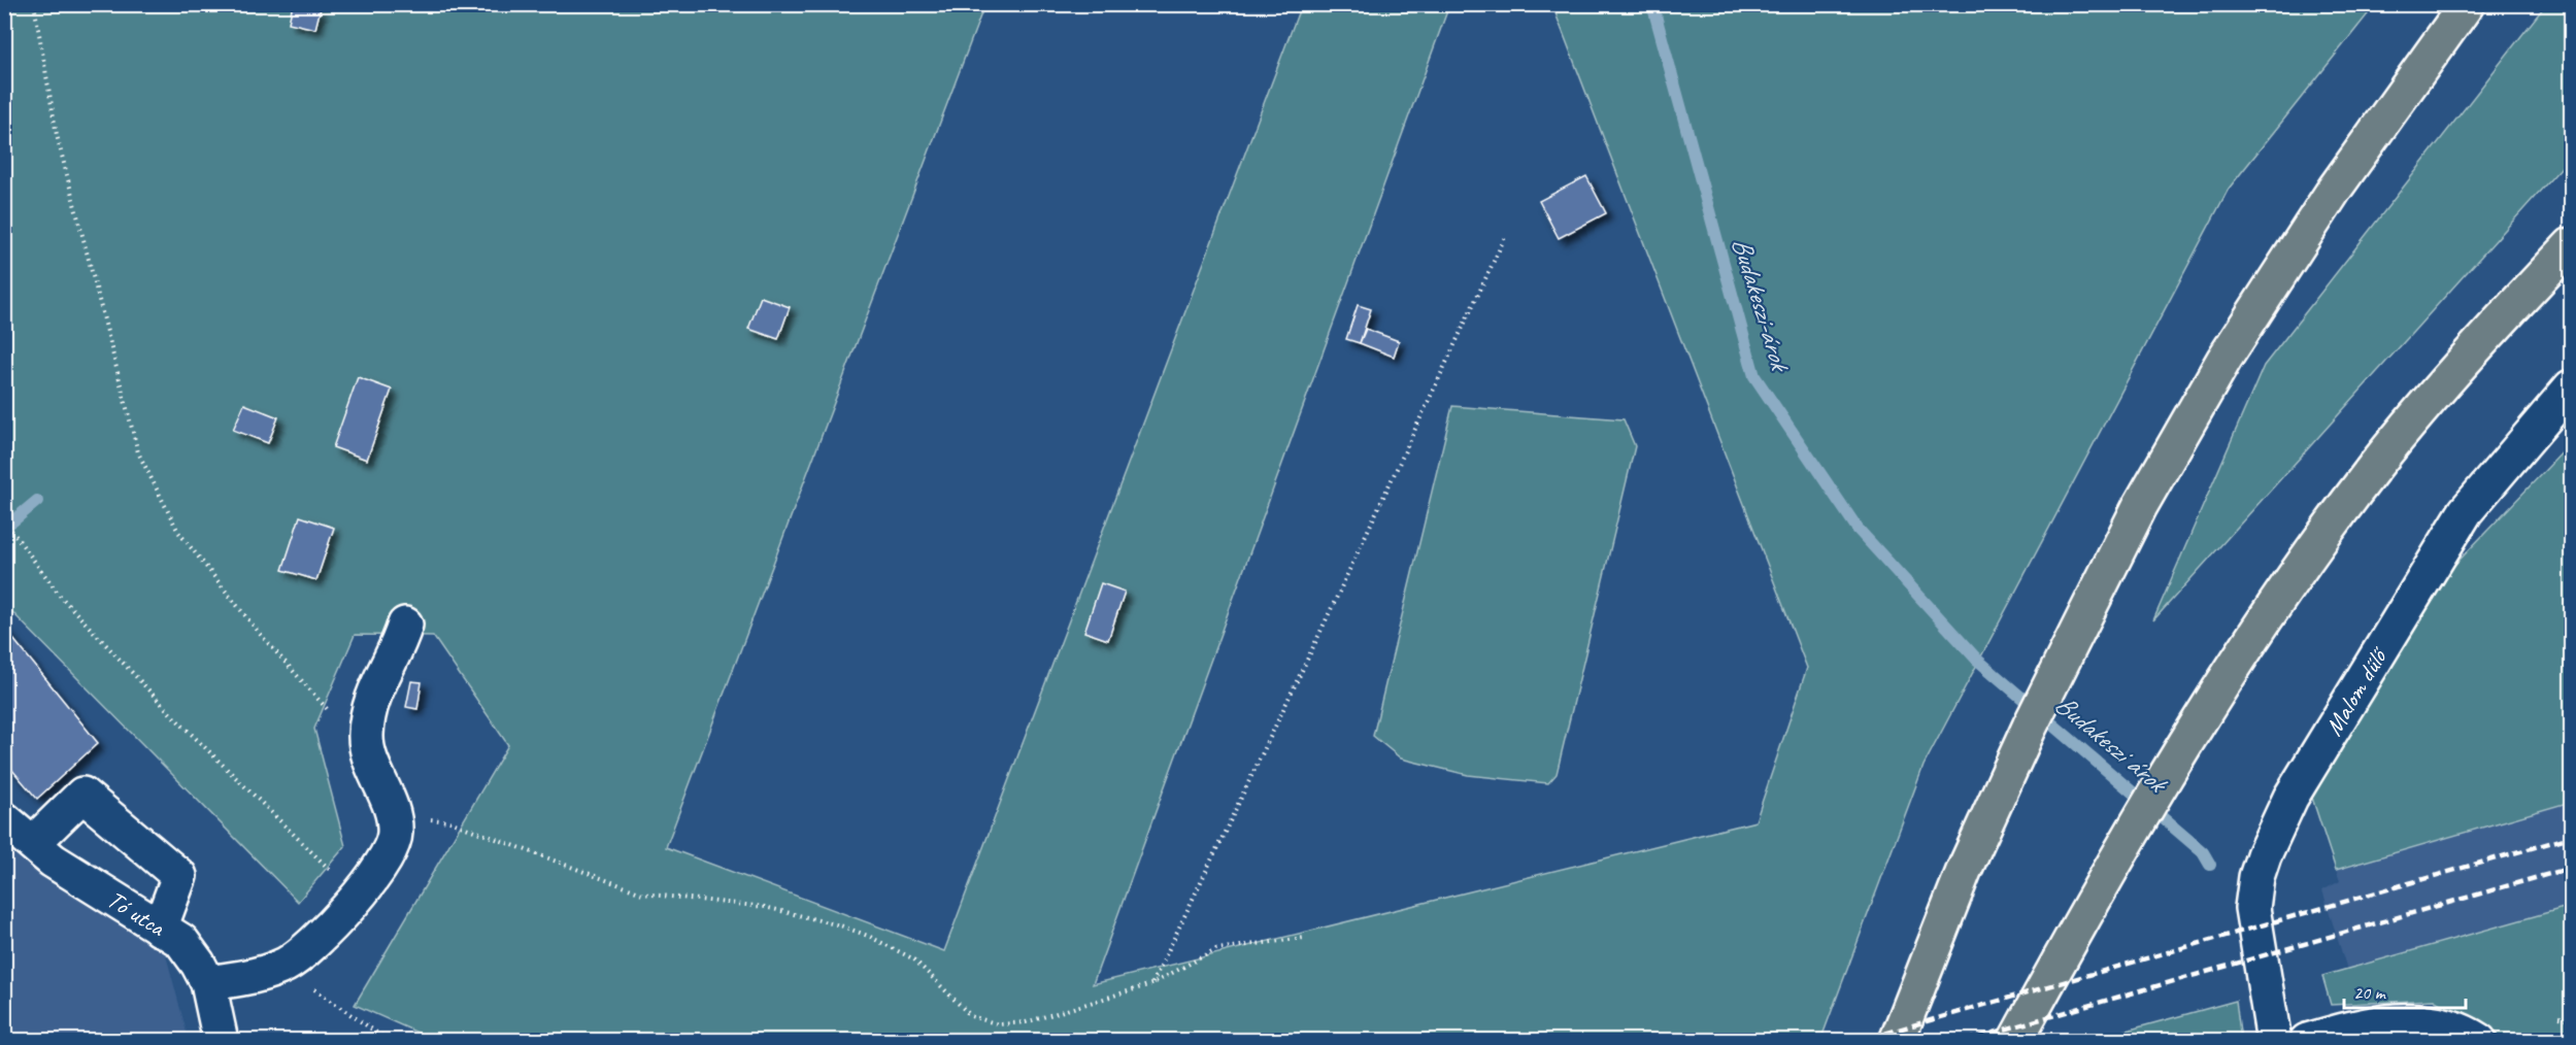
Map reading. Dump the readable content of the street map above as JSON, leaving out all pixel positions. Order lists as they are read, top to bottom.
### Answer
{
  "streets": {
    "street": ["Malom dűlő", "Tó utca"]
  },
  "water": ["Budakeszi-árok", "Budakeszi árok"],
  "scale_bar": "20 m"
}
